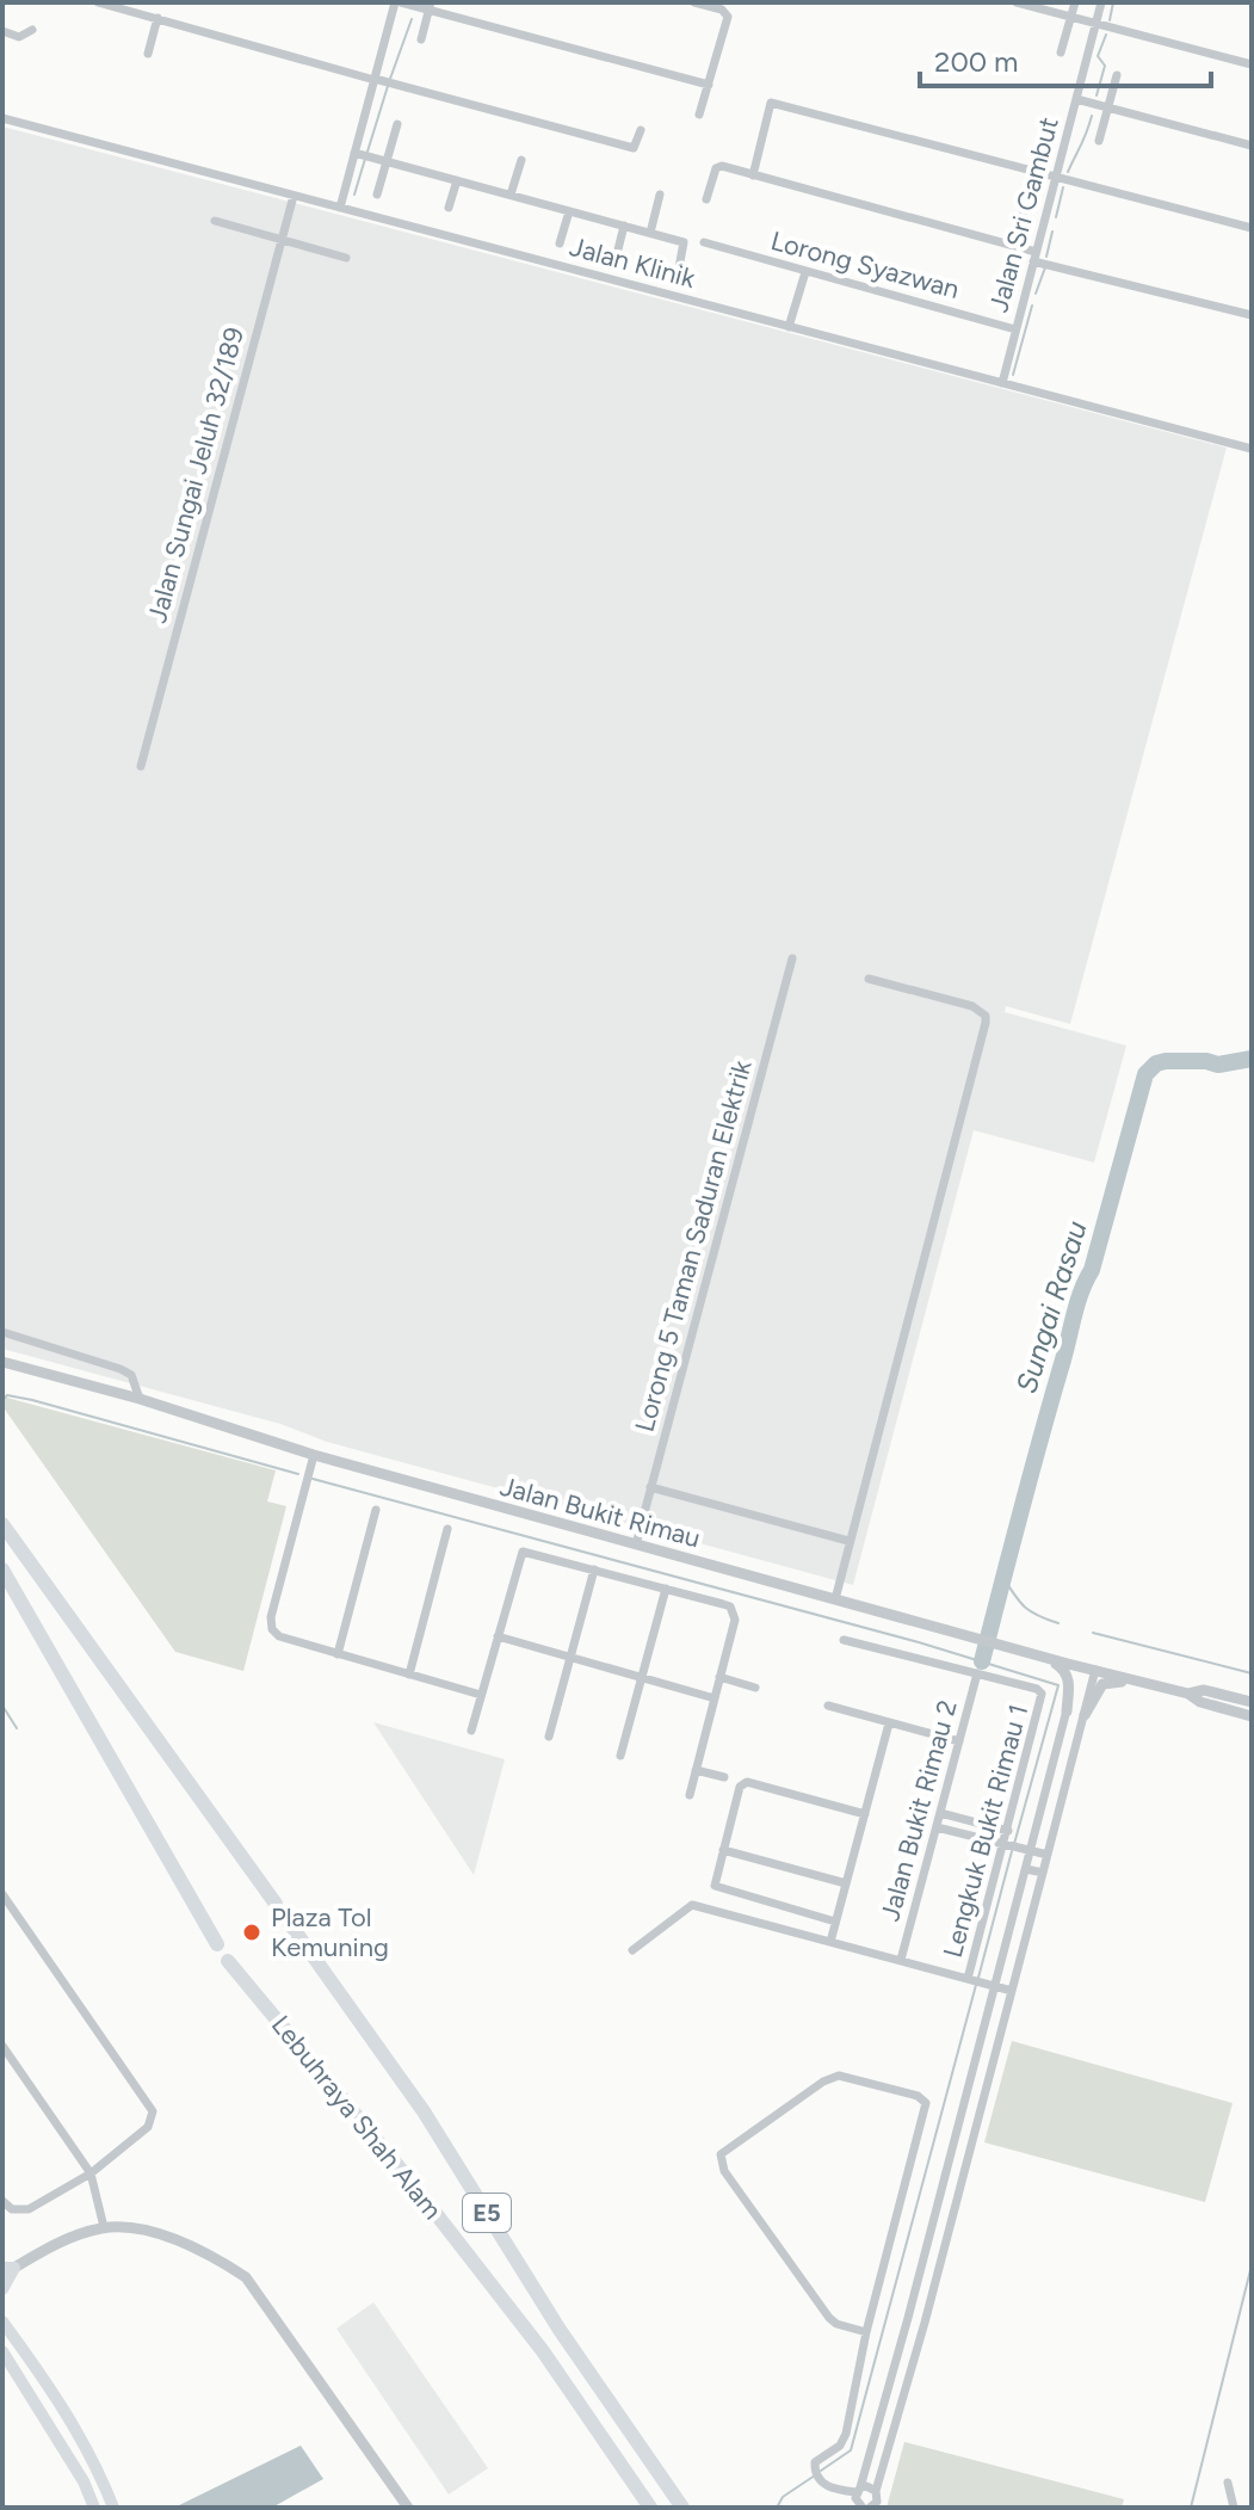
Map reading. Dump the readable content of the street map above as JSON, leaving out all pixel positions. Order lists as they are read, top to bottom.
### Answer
{
  "streets": {
    "highway": ["Lebuhraya Shah Alam", "E5"],
    "street": [
      "Jalan Sri Gambut",
      "Jalan Klinik",
      "Lorong Syazwan",
      "Jalan Sungai Jeluh 32/189",
      "Lorong 5 Taman Saduran Elektrik",
      "Jalan Bukit Rimau",
      "Jalan Bukit Rimau 2",
      "Lengkuk Bukit Rimau 1"
    ]
  },
  "crossings": [
    ["Jalan Sri Gambut", "Jalan Klinik"],
    ["Jalan Sri Gambut", "Lorong Syazwan"],
    ["Jalan Klinik", "Jalan Sungai Jeluh 32/189"],
    ["Lorong 5 Taman Saduran Elektrik", "Jalan Bukit Rimau"],
    ["Jalan Bukit Rimau 2", "Lengkuk Bukit Rimau 1"]
  ],
  "water": ["Sungai Rasau"],
  "places": ["Plaza Tol Kemuning"],
  "scale_bar": "200 m"
}
